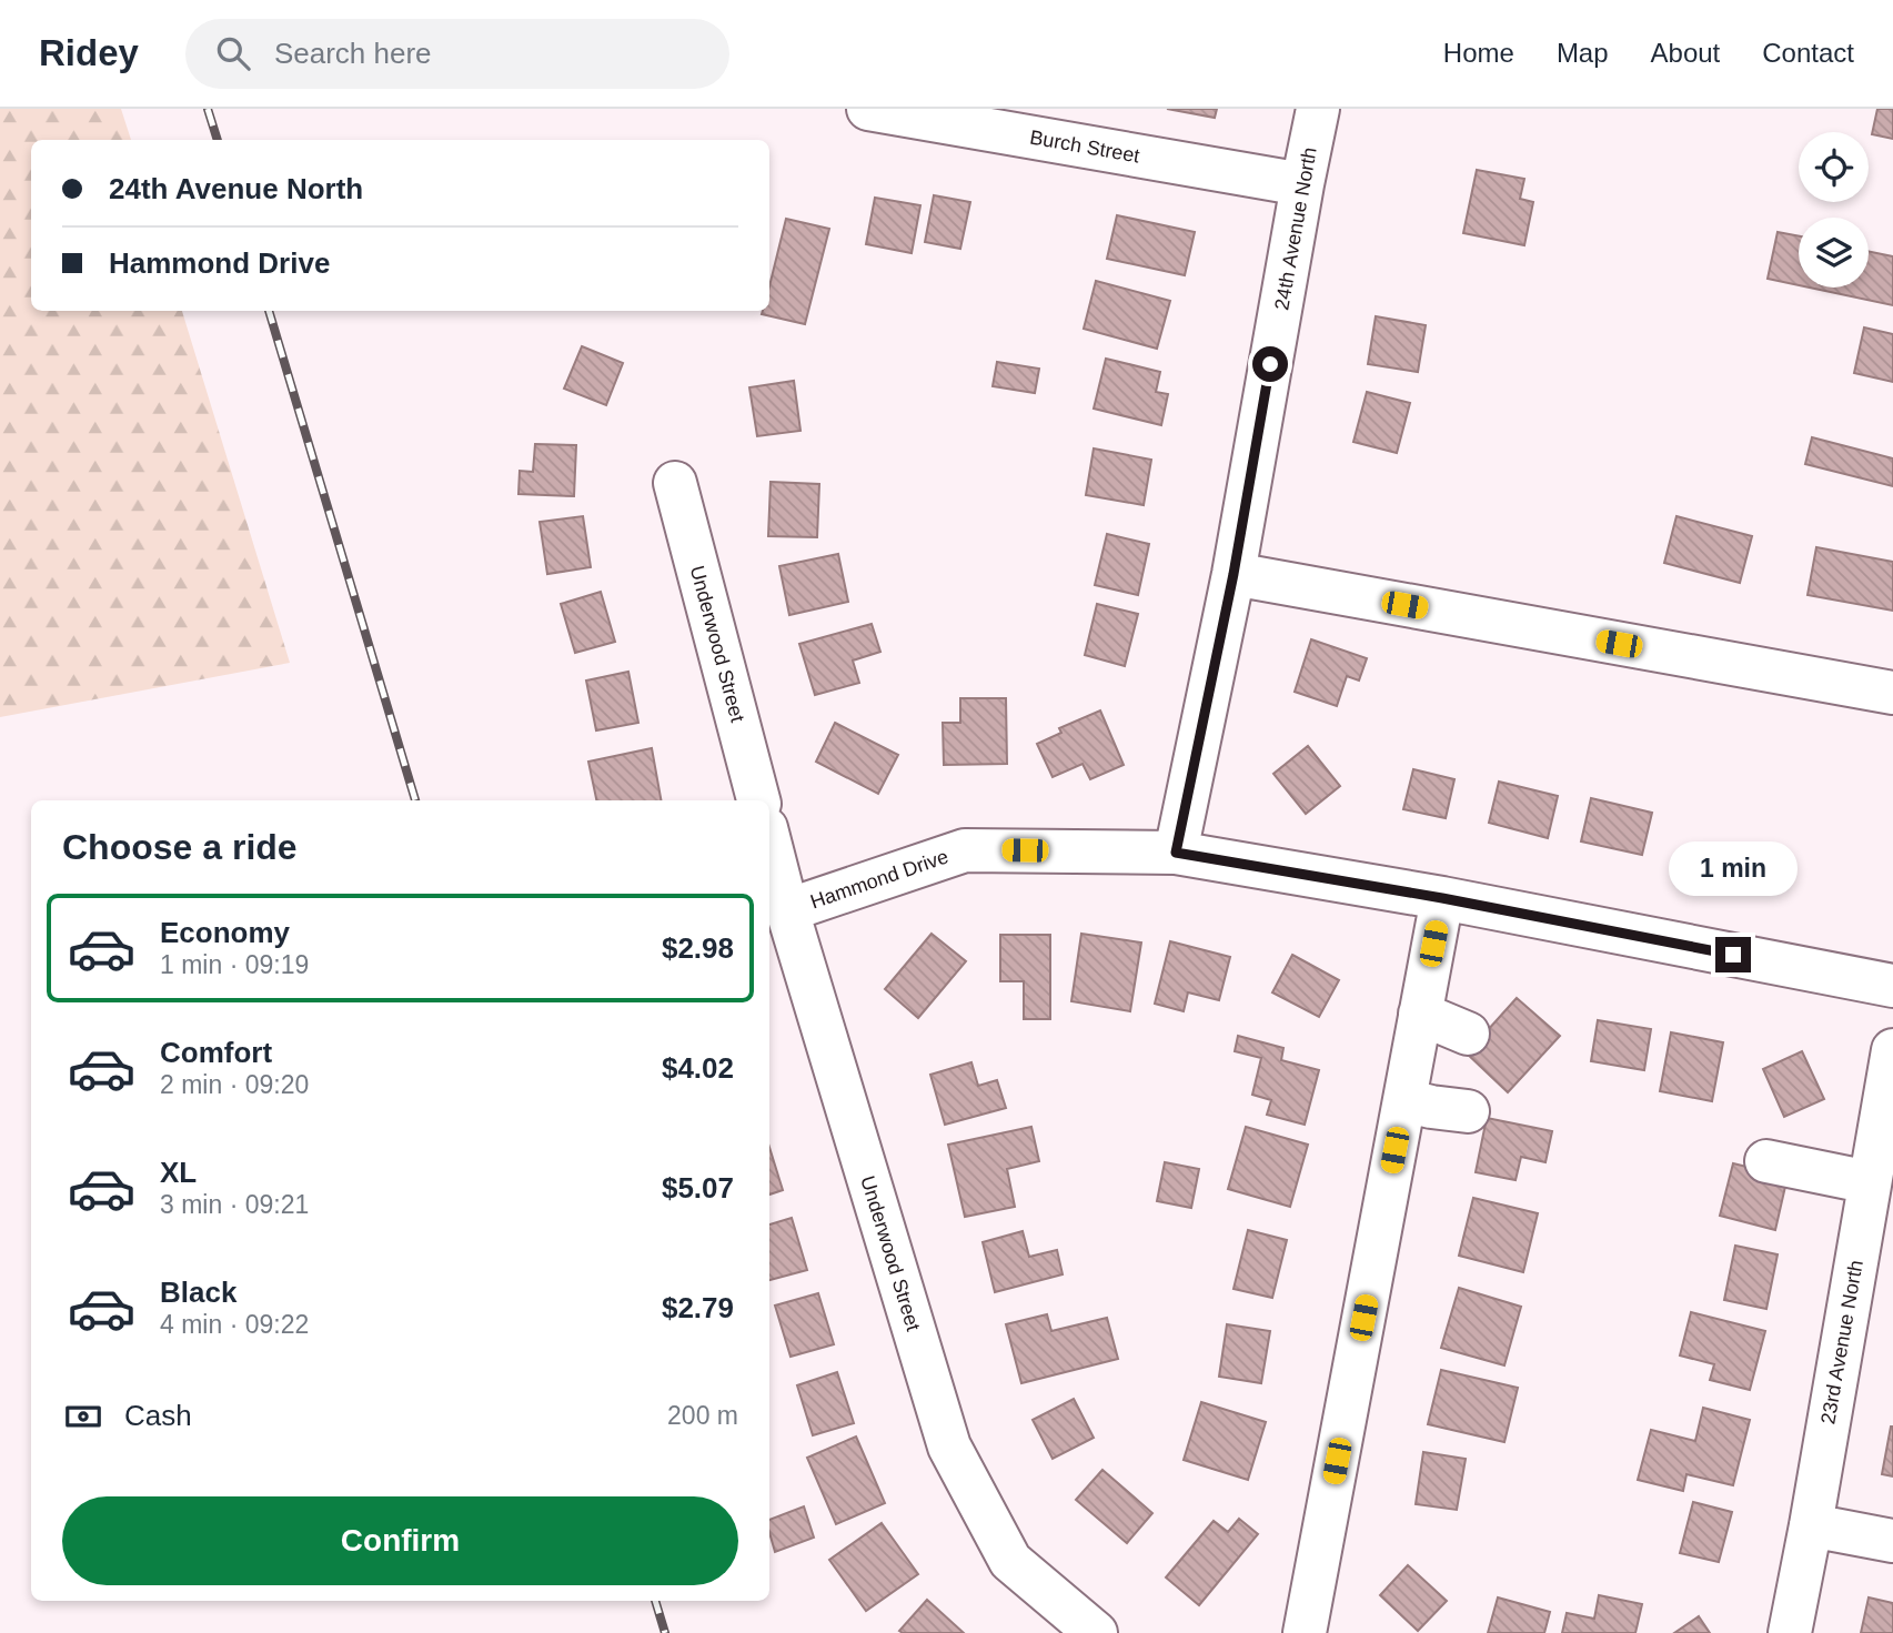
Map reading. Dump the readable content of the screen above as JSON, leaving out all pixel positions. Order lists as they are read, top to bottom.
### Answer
{
  "streets": {
    "street": [
      "Burch Street",
      "24th Avenue North",
      "Underwood Street",
      "Hammond Drive",
      "23rd Avenue North"
    ]
  },
  "crossings": [
    ["Burch Street", "24th Avenue North"],
    ["24th Avenue North", "Hammond Drive"],
    ["Underwood Street", "Hammond Drive"]
  ],
  "page": {
    "header": "Ridey",
    "search": "Search here",
    "nav": [
      "Home",
      "Map",
      "About",
      "Contact"
    ],
    "banner": ["24th Avenue North", "Hammond Drive"],
    "heading": "Choose a ride",
    "bubble": "1 min",
    "list": [
      {
        "name": "Economy",
        "note": "1 min · 09:19",
        "value": "$2.98"
      },
      {
        "name": "Comfort",
        "note": "2 min · 09:20",
        "value": "$4.02"
      },
      {
        "name": "XL",
        "note": "3 min · 09:21",
        "value": "$5.07"
      },
      {
        "name": "Black",
        "note": "4 min · 09:22",
        "value": "$2.79"
      }
    ],
    "pay": ["Cash", "200 m"],
    "buttons": "Confirm"
  }
}
